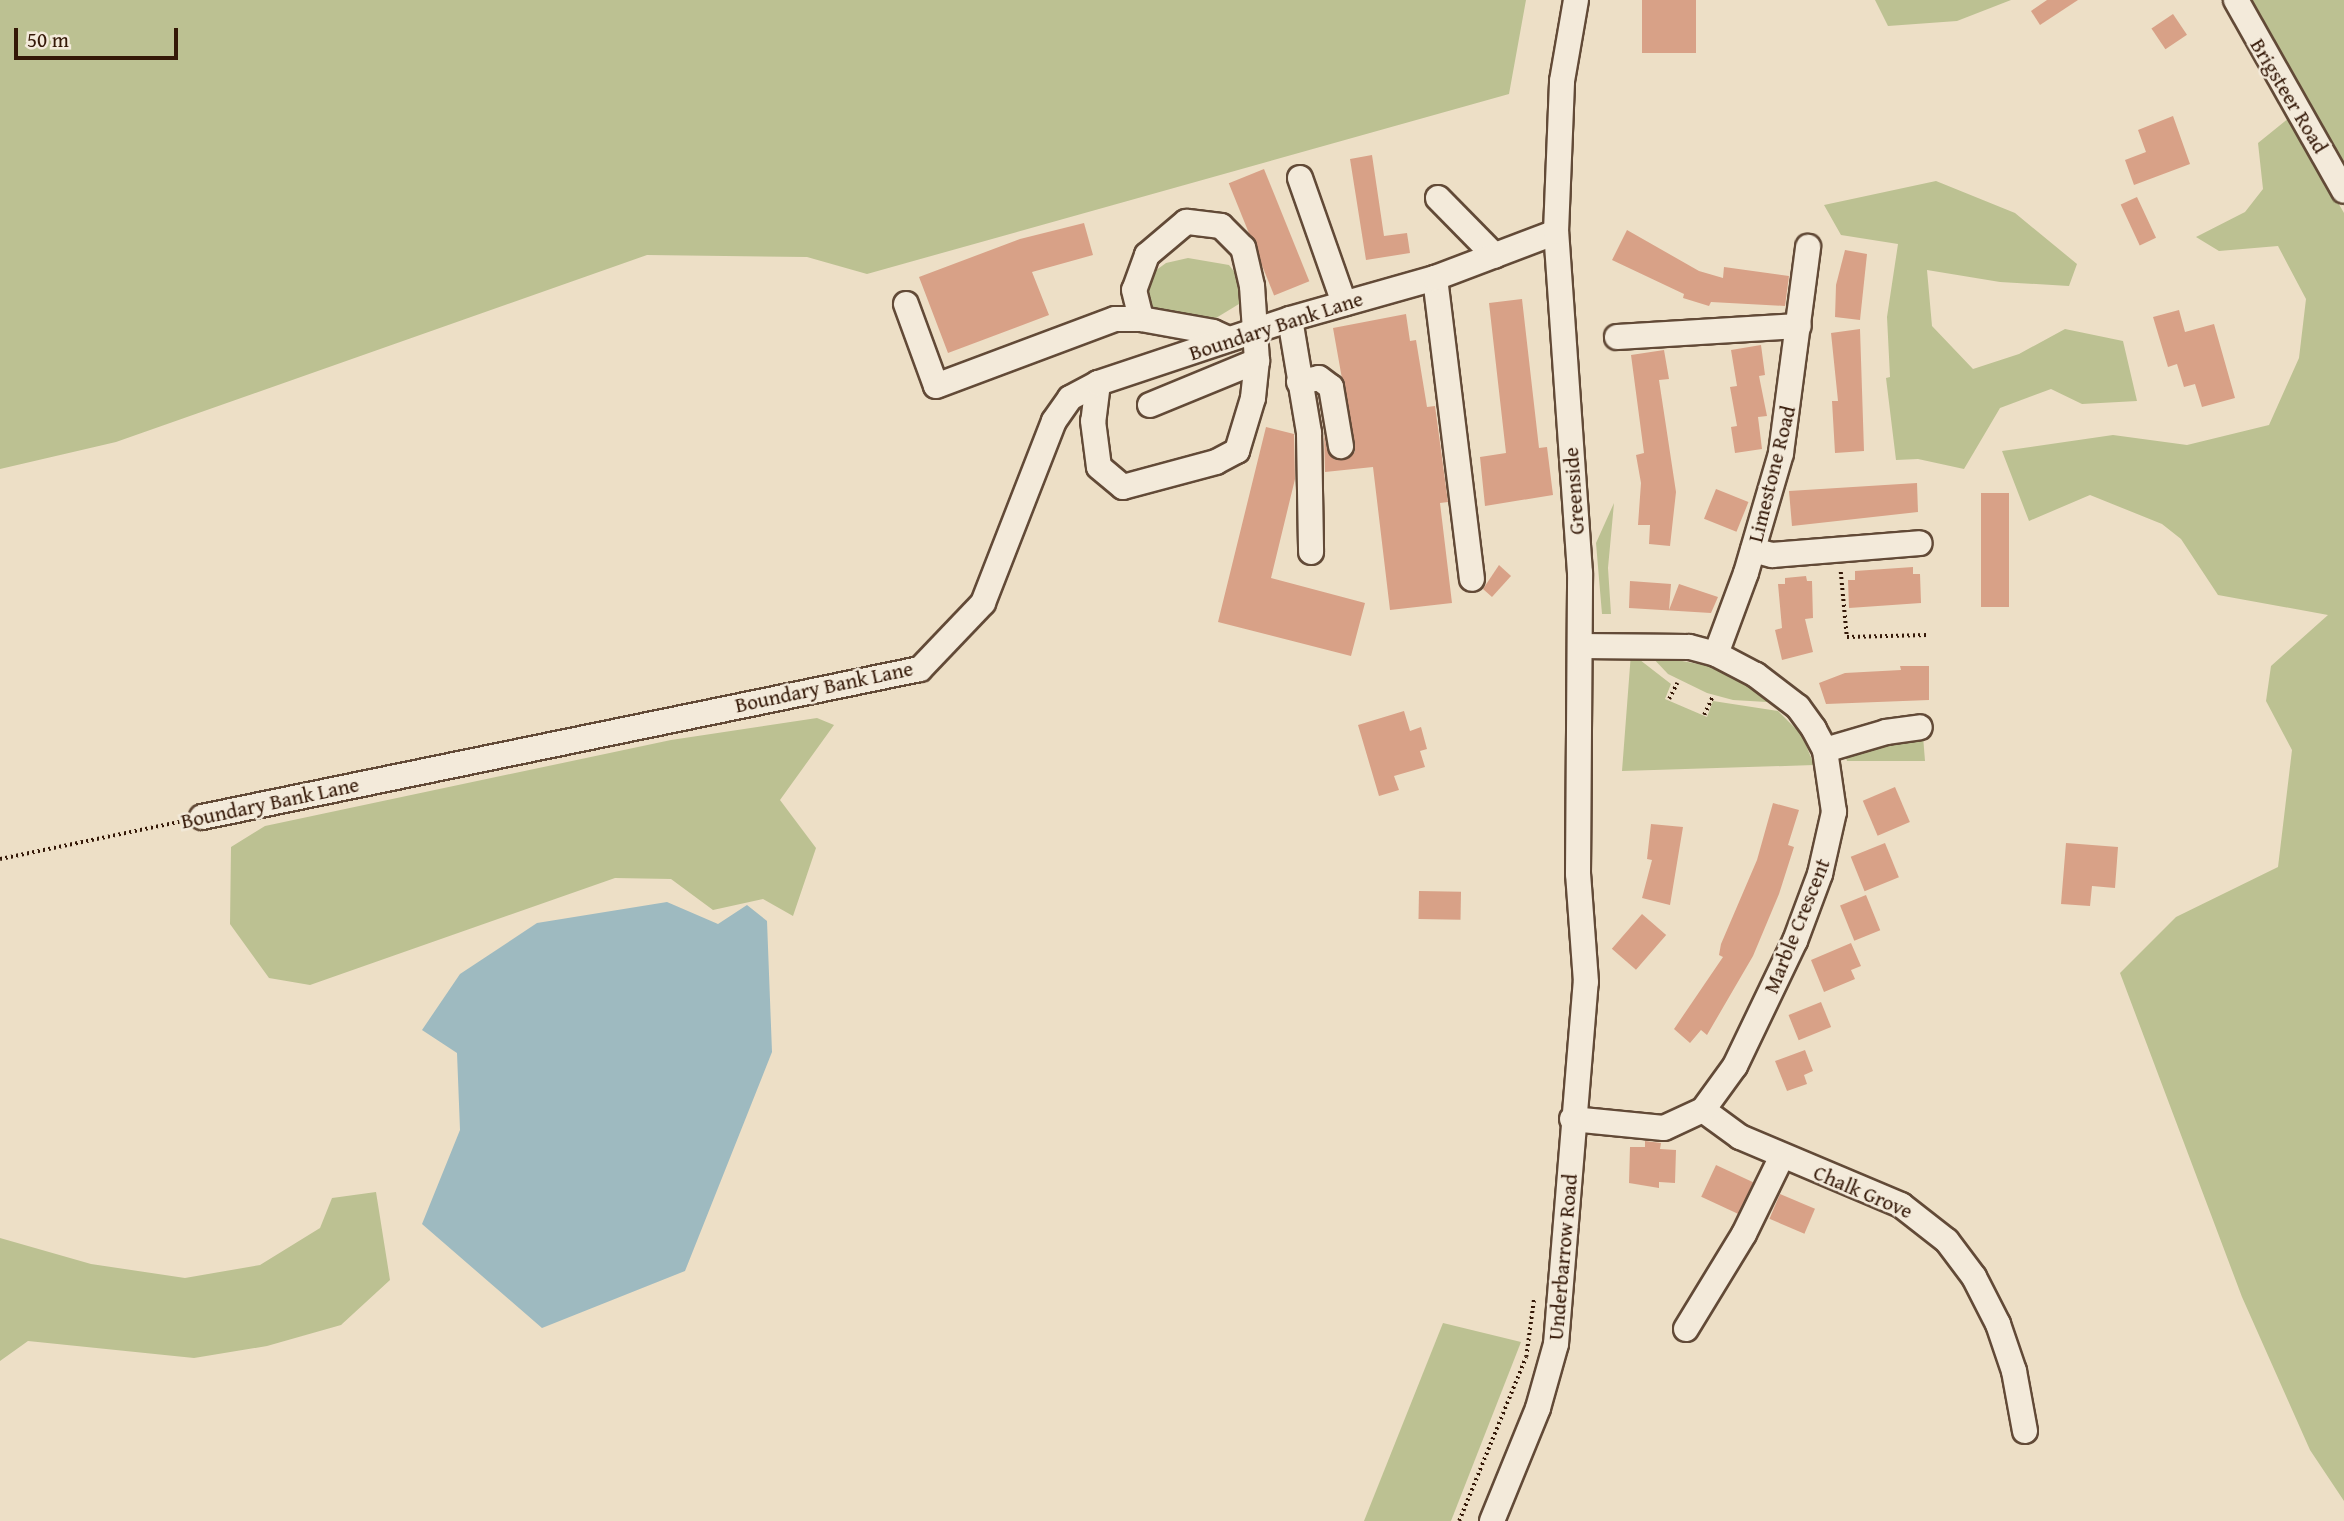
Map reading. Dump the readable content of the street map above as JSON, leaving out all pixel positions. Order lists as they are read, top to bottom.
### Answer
{
  "streets": {
    "street": [
      "Brigsteer Road",
      "Boundary Bank Lane",
      "Limestone Road",
      "Greenside",
      "Marble Crescent",
      "Chalk Grove",
      "Underbarrow Road"
    ]
  },
  "crossings": [
    ["Boundary Bank Lane", "Greenside"],
    ["Limestone Road", "Marble Crescent"],
    ["Greenside", "Marble Crescent"],
    ["Greenside", "Underbarrow Road"],
    ["Marble Crescent", "Chalk Grove"],
    ["Marble Crescent", "Underbarrow Road"]
  ],
  "scale_bar": "50 m"
}
